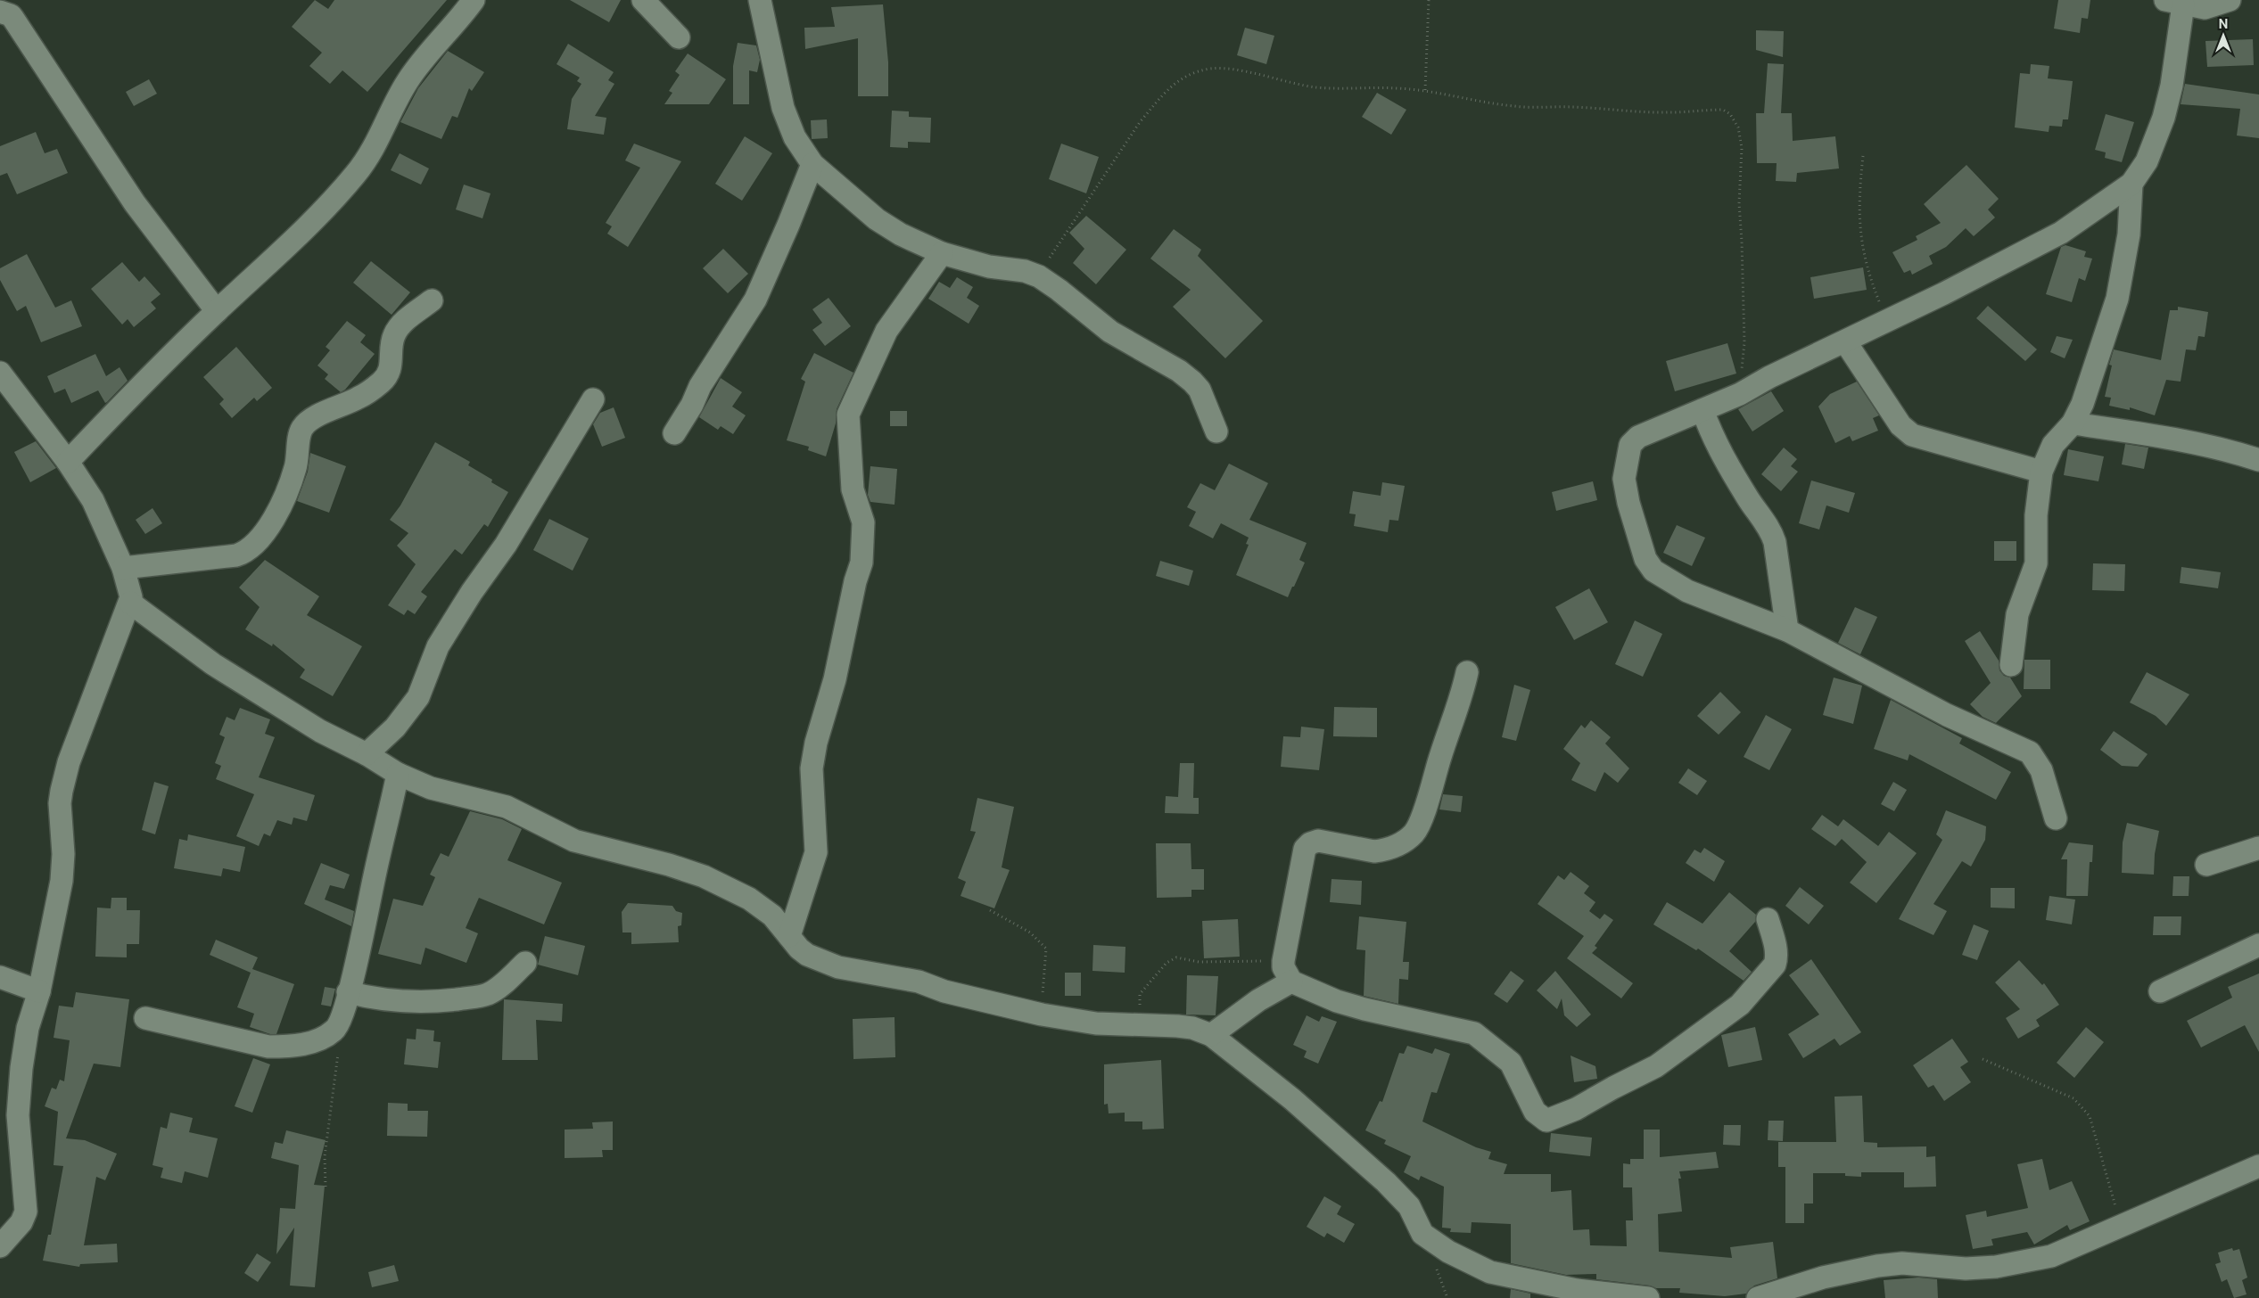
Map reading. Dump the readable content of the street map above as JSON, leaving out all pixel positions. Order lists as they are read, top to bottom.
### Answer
{
  "north": "top"
}
